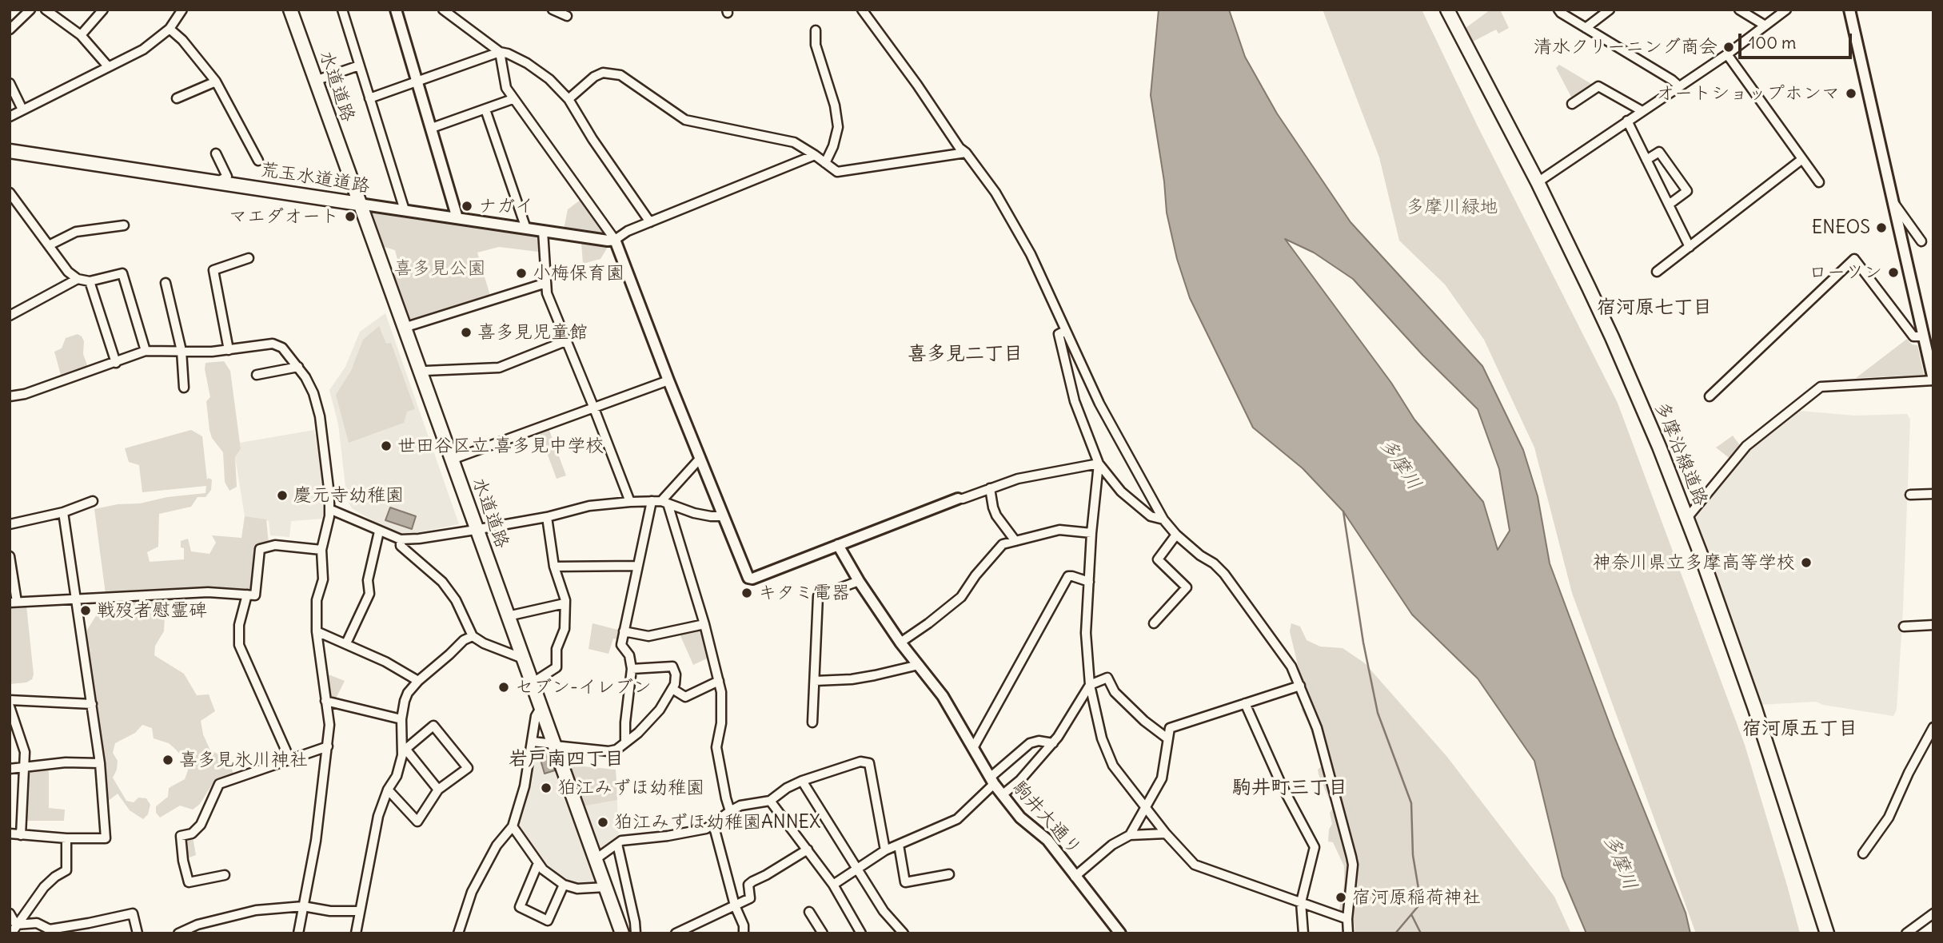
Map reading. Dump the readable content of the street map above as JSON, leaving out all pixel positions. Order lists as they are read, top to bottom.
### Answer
{
  "streets": {
    "main road": ["水道道路", "荒玉水道道路", "多摩沿線道路"],
    "street": ["駒井大通り"]
  },
  "crossings": [
    ["水道道路", "荒玉水道道路"]
  ],
  "districts": [
    "宿河原七丁目",
    "喜多見二丁目",
    "宿河原五丁目",
    "岩戸南四丁目",
    "駒井町三丁目"
  ],
  "water": ["多摩川"],
  "parks": ["多摩川緑地", "喜多見公園"],
  "places": [
    "清水クリーニング商会",
    "オートショップホンマ",
    "ナガイ",
    "マエダオート",
    "ENEOS",
    "ローソン",
    "小梅保育園",
    "喜多見児童館",
    "世田谷区立 喜多見中学校",
    "慶元寺幼稚園",
    "神奈川県立多摩高等学校",
    "キタミ電器",
    "戦歿者慰霊碑",
    "セブン-イレブン",
    "喜多見氷川神社",
    "狛江みずほ幼稚園",
    "狛江みずほ幼稚園ANNEX",
    "宿河原稲荷神社"
  ],
  "scale_bar": "100 m"
}
